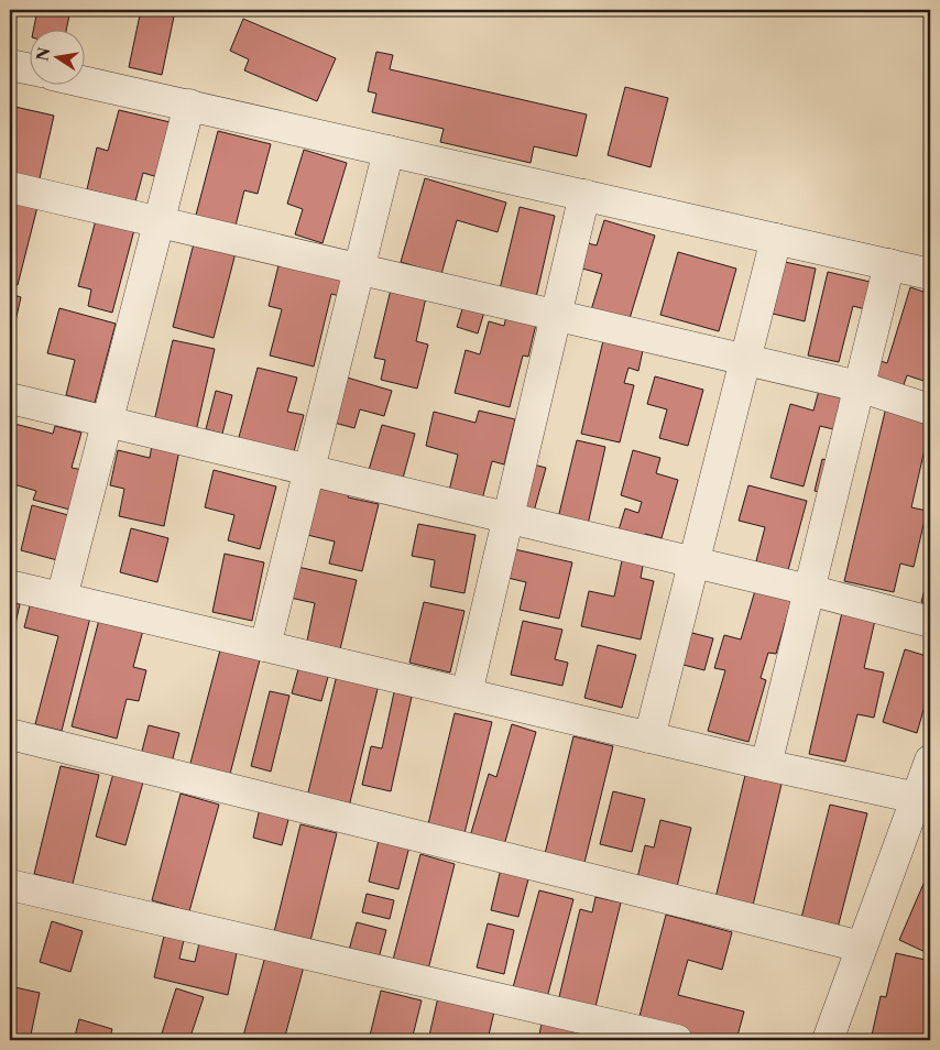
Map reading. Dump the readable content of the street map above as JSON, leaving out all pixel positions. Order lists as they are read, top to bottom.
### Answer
{
  "north": "left"
}
